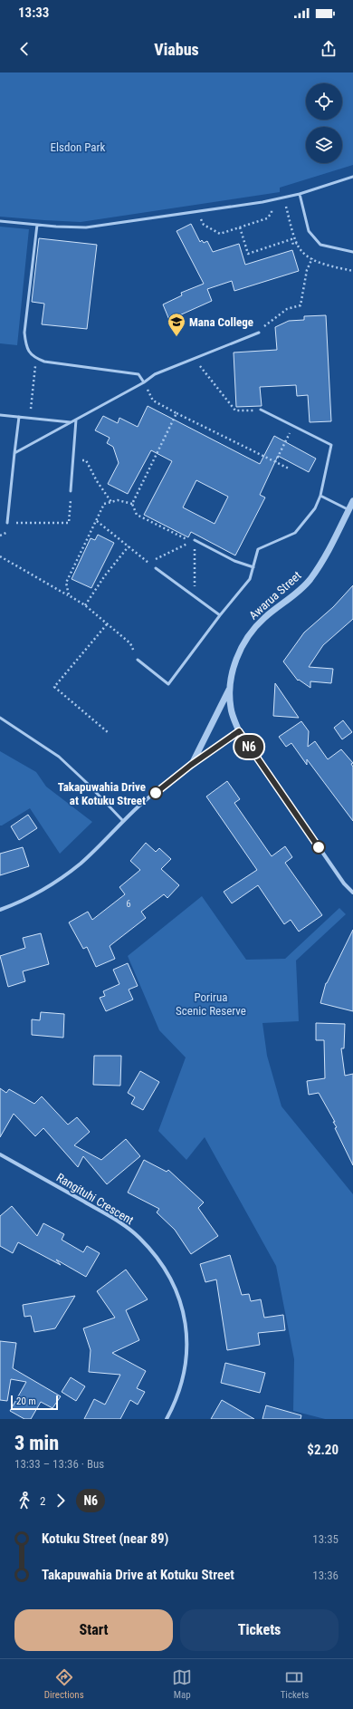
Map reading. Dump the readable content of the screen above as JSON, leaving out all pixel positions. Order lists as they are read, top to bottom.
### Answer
{
  "streets": {
    "street": ["Awarua Street", "Rangituhi Crescent"]
  },
  "parks": ["Elsdon Park", "Porirua Scenic Reserve"],
  "places": {
    "school or university": ["Mana College"],
    "other": ["Takapuwahia Drive at Kotuku Street"]
  },
  "lines": ["bus line N6"],
  "house_numbers": ["6"],
  "scale_bar": "20 m",
  "page": {
    "status": "13:33",
    "header": "Viabus",
    "on_map": "N6",
    "scale": "20 m",
    "heading": ["3 min", "13:33 – 13:36 · Bus", "$2.20"],
    "legs": ["2", "N6"],
    "list": [
      {
        "name": "Kotuku Street (near 89)",
        "value": "13:35"
      },
      {
        "name": "Takapuwahia Drive at Kotuku Street",
        "value": "13:36"
      }
    ],
    "buttons": ["Start", "Tickets"],
    "tabs": ["Directions", "Map", "Tickets"]
  }
}
